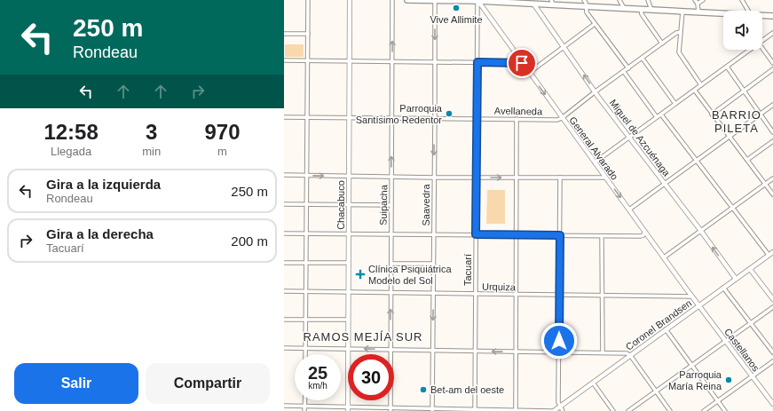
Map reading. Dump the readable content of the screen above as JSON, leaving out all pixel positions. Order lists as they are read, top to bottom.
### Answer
{
  "streets": {
    "street": [
      "Avellaneda",
      "Miguel de Azcuénaga",
      "General Alvarado",
      "Chacabuco",
      "Suipacha",
      "Saavedra",
      "Tacuarí",
      "Urquiza",
      "Coronel Brandsen",
      "Castellanos"
    ]
  },
  "crossings": [
    ["Avellaneda", "General Alvarado"],
    ["Avellaneda", "Chacabuco"],
    ["Avellaneda", "Suipacha"],
    ["Avellaneda", "Saavedra"],
    ["Avellaneda", "Tacuarí"],
    ["Miguel de Azcuénaga", "Coronel Brandsen"],
    ["General Alvarado", "Tacuarí"],
    ["General Alvarado", "Urquiza"],
    ["General Alvarado", "Coronel Brandsen"],
    ["General Alvarado", "Castellanos"],
    ["Chacabuco", "Urquiza"],
    ["Suipacha", "Urquiza"],
    ["Saavedra", "Urquiza"],
    ["Tacuarí", "Urquiza"],
    ["Coronel Brandsen", "Castellanos"]
  ],
  "one_way": ["Suipacha", "Saavedra"],
  "districts": ["BARRIO PILETA", "RAMOS MEJÍA SUR"],
  "places": {
    "other": [
      "Vive Allimite",
      "Parroquia Santísimo Redentor",
      "Parroquia María Reina",
      "Bet-am del oeste"
    ],
    "health": ["Clínica Psiquiátrica Modelo del Sol"]
  },
  "page": {
    "turn": ["250 m", "Rondeau"],
    "eta": [
      "12:58",
      "Llegada",
      "3",
      "min",
      "970",
      "m"
    ],
    "list": [
      {
        "name": "Gira a la izquierda",
        "note": "Rondeau",
        "value": "250 m"
      },
      {
        "name": "Gira a la derecha",
        "note": "Tacuarí",
        "value": "200 m"
      }
    ],
    "speed": "25 km/h",
    "limit": "30",
    "buttons": ["Salir", "Compartir"]
  }
}
